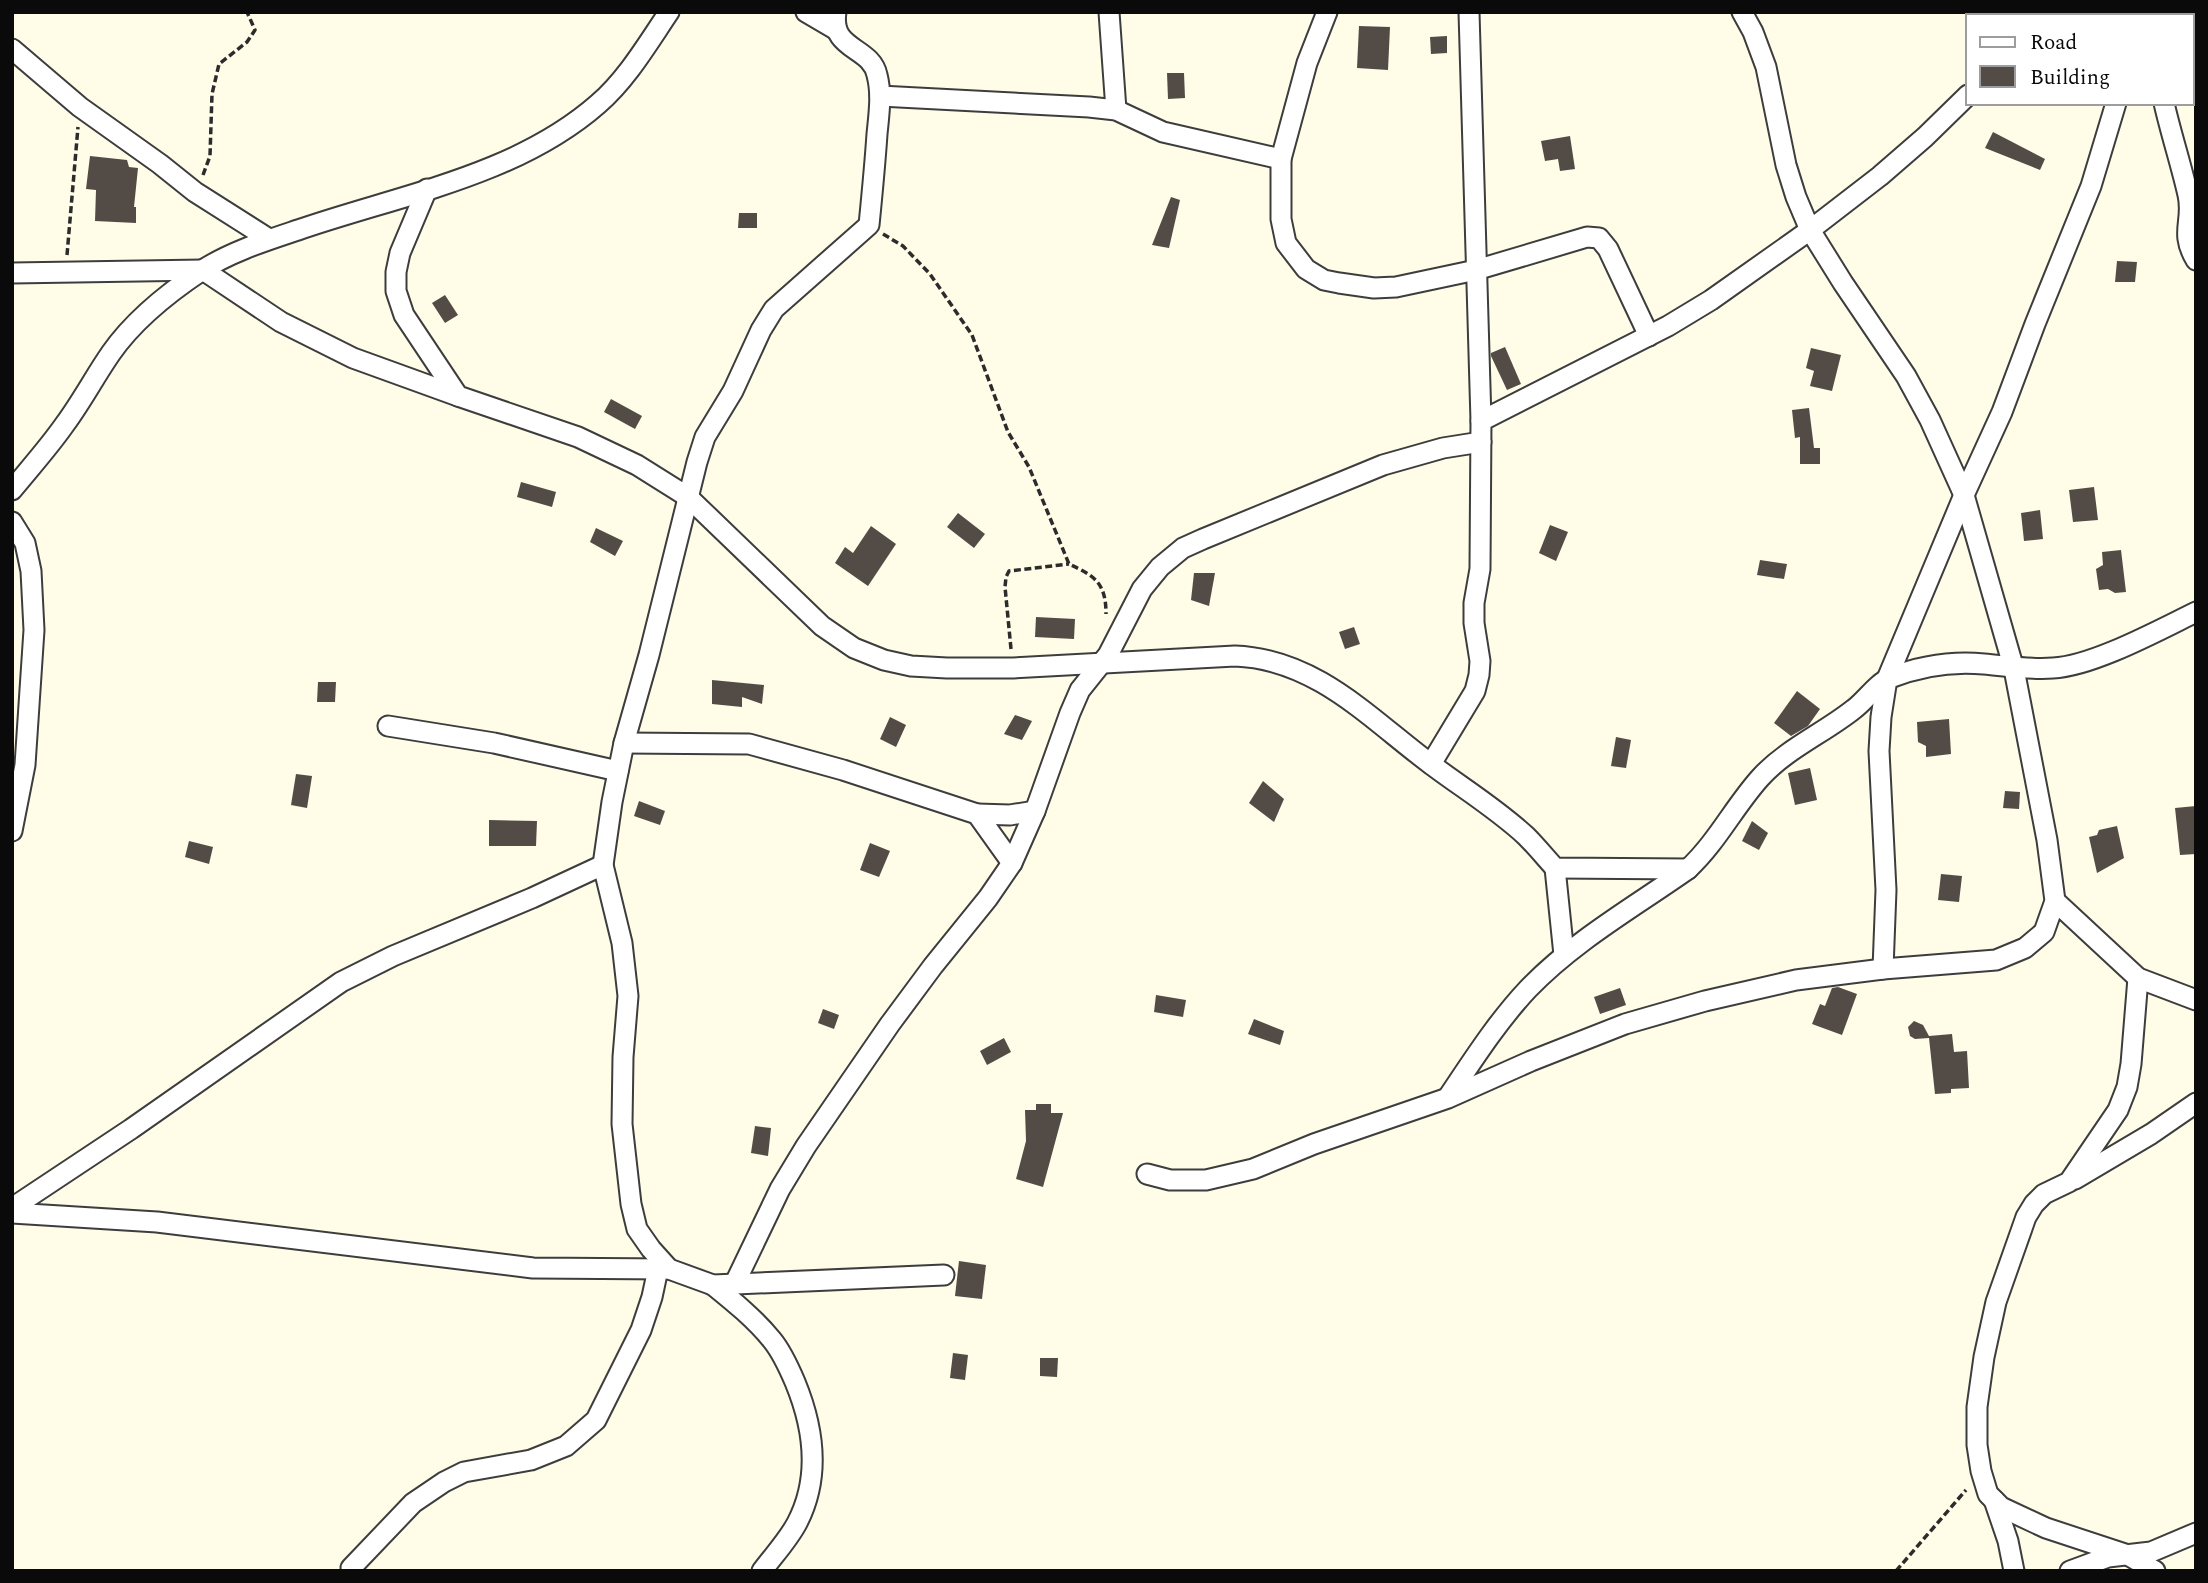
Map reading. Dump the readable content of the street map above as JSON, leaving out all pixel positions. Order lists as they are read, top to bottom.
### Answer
{
  "legend": ["Road", "Building"]
}
